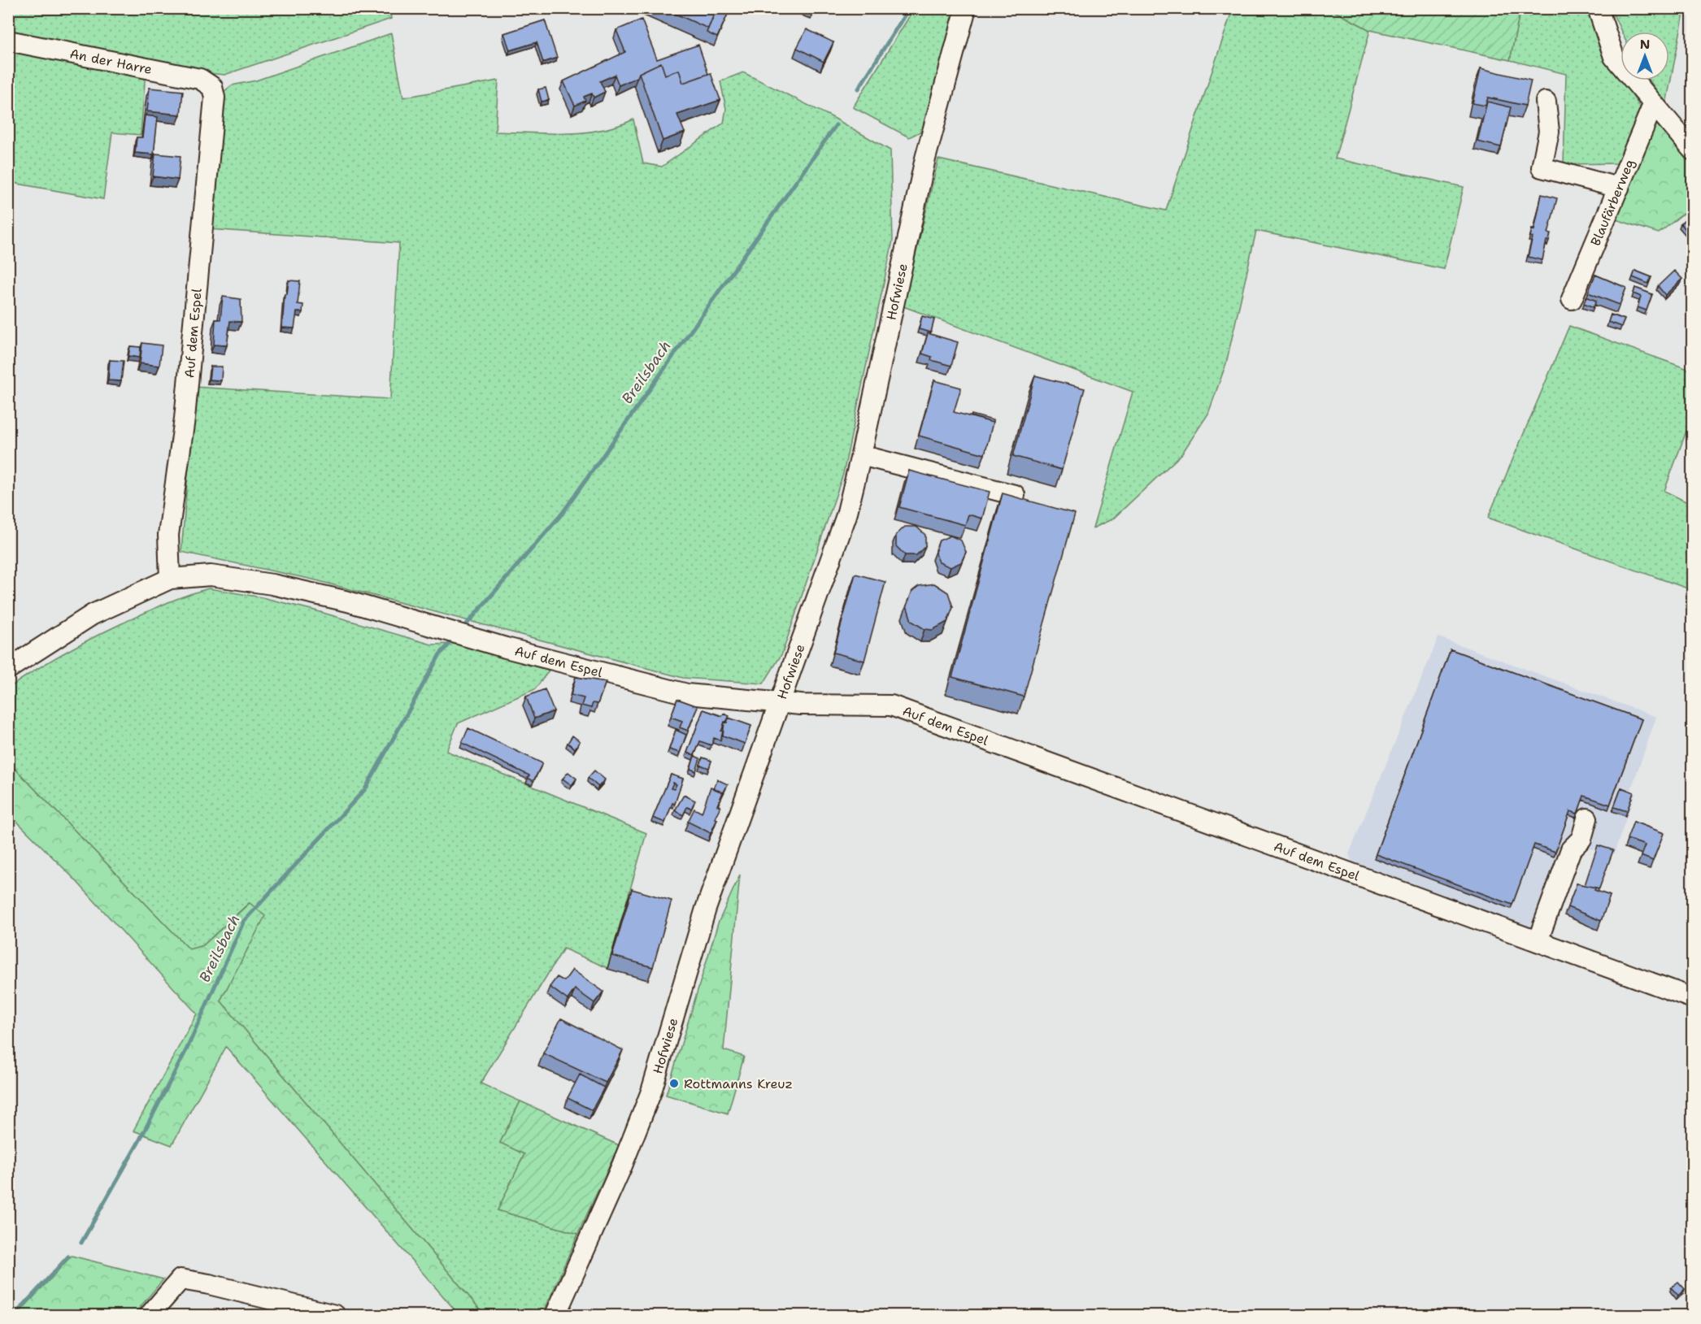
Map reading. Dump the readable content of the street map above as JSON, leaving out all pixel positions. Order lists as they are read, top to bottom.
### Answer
{
  "streets": {
    "street": [
      "An der Harre",
      "Blaufärberweg",
      "Hofwiese",
      "Auf dem Espel"
    ]
  },
  "crossings": [
    ["An der Harre", "Auf dem Espel"],
    ["Hofwiese", "Auf dem Espel"]
  ],
  "water": ["Breilsbach"],
  "places": ["Rottmanns Kreuz"],
  "north": "top"
}
